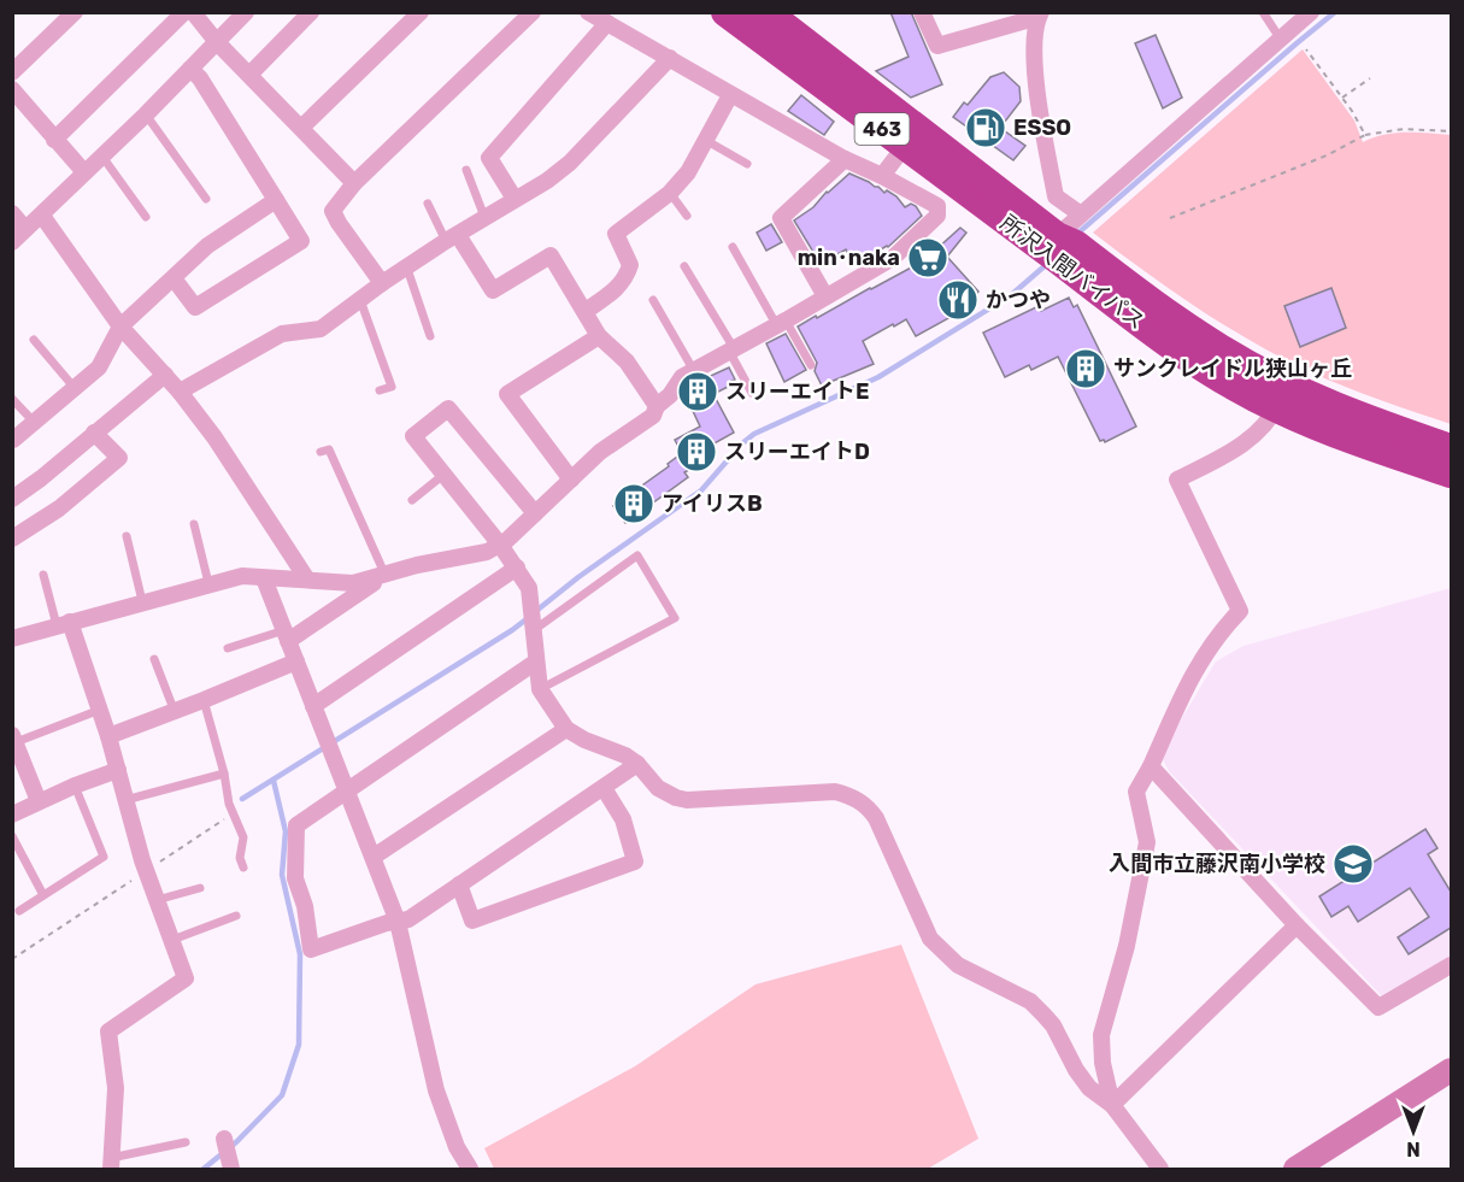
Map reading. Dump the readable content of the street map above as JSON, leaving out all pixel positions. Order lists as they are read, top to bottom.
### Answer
{
  "streets": {
    "highway": ["463", "所沢入間バイパス"]
  },
  "places": {
    "fuel station": ["ESSO"],
    "supermarket": ["min･naka"],
    "restaurant": ["かつや"],
    "building": [
      "サンクレイドル狭山ヶ丘",
      "スリーエイトE",
      "スリーエイトD",
      "アイリスB"
    ],
    "school or university": ["入間市立藤沢南小学校"]
  },
  "north": "bottom"
}
